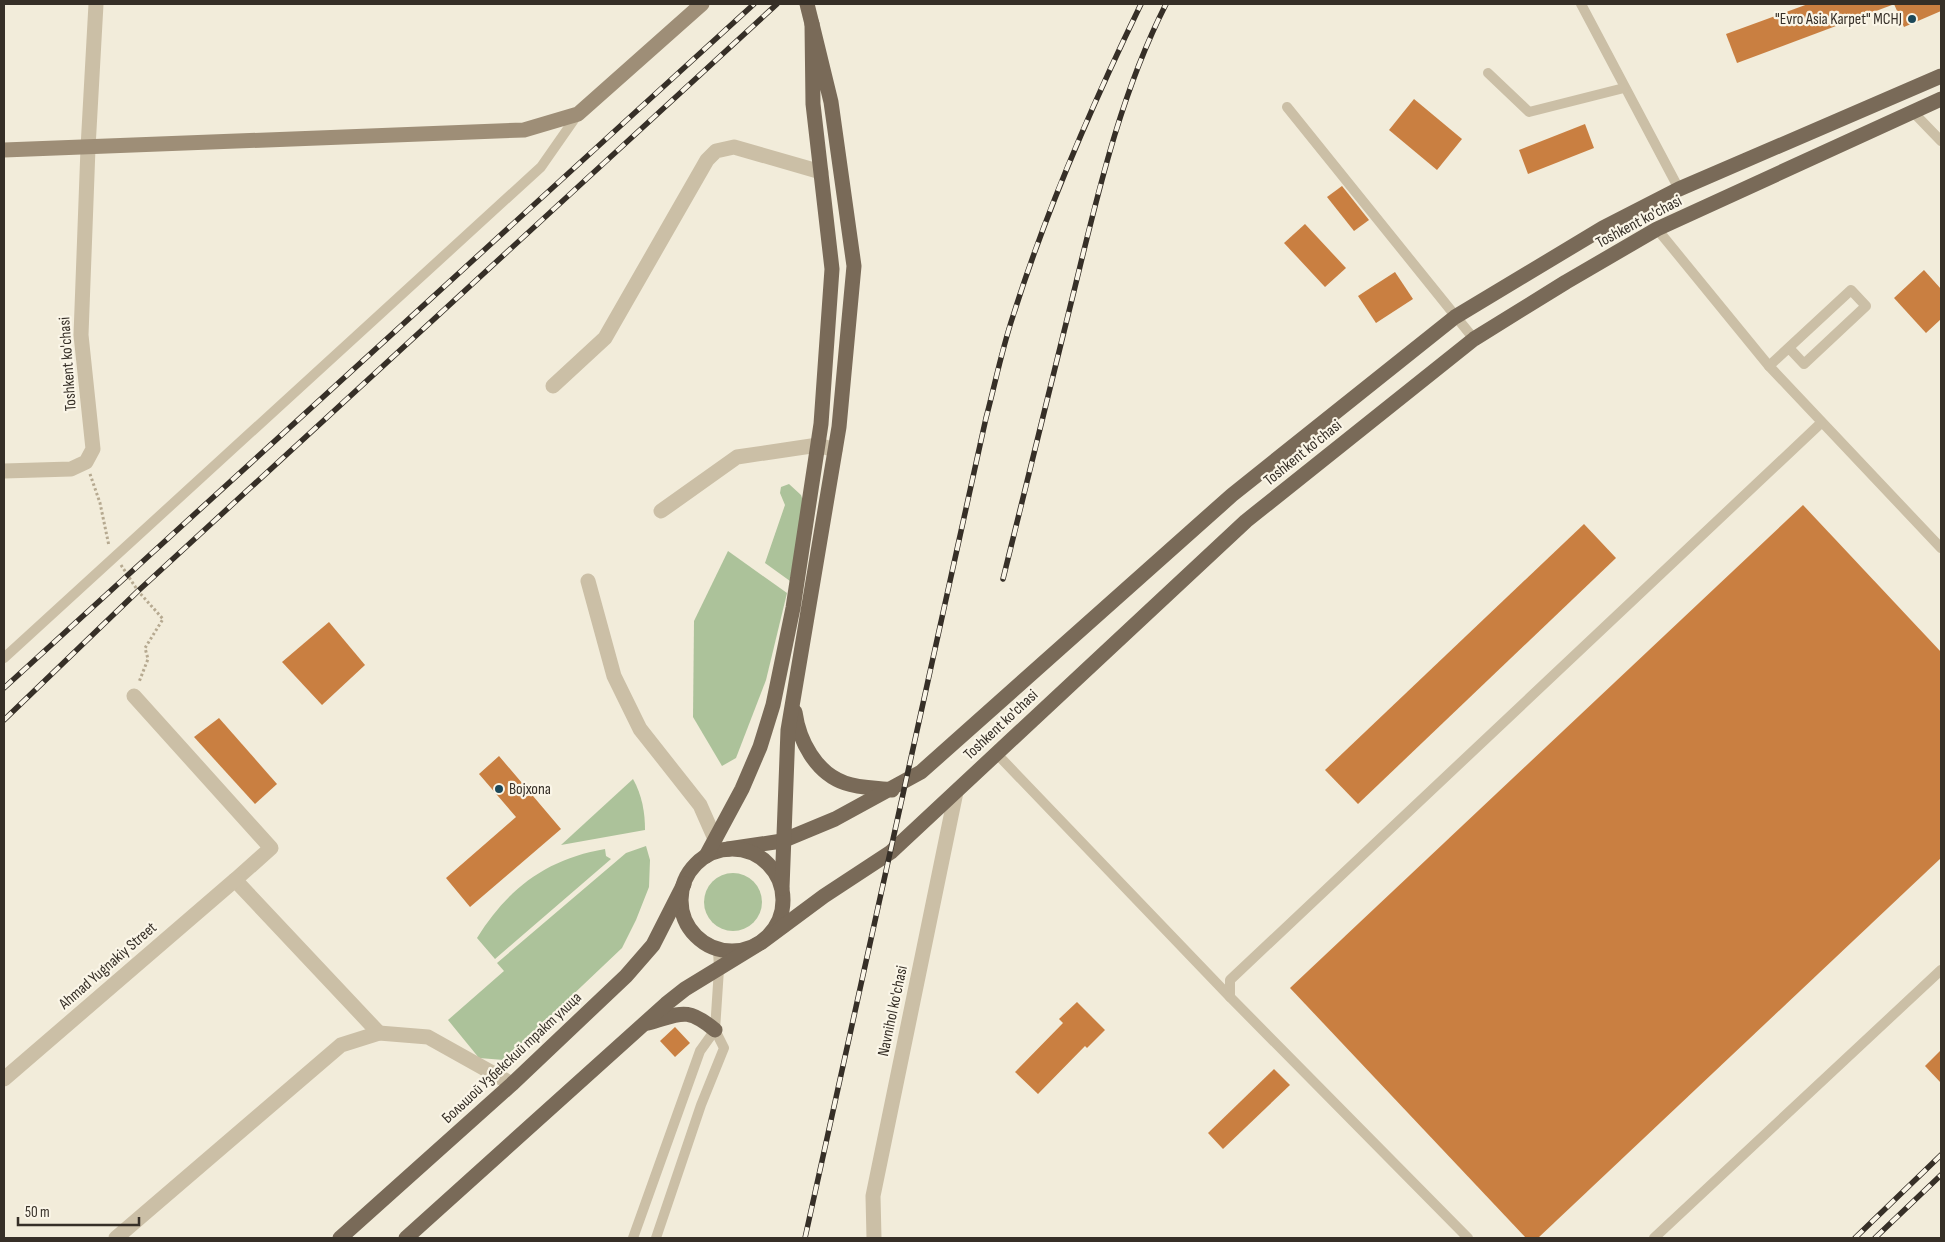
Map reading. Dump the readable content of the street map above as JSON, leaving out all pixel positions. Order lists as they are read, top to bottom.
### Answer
{
  "streets": {
    "main road": ["Toshkent ko'chasi", "Большой Узбекский тракт улица"],
    "street": ["Ahmad Yugnakiy Street", "Navnihol ko'chasi"]
  },
  "crossings": [
    ["Toshkent ko'chasi", "Navnihol ko'chasi"],
    ["Toshkent ko'chasi", "Большой Узбекский тракт улица"]
  ],
  "places": ["\"Evro Asia Karpet\" MCHJ", "Bojxona"],
  "scale_bar": "50 m"
}
